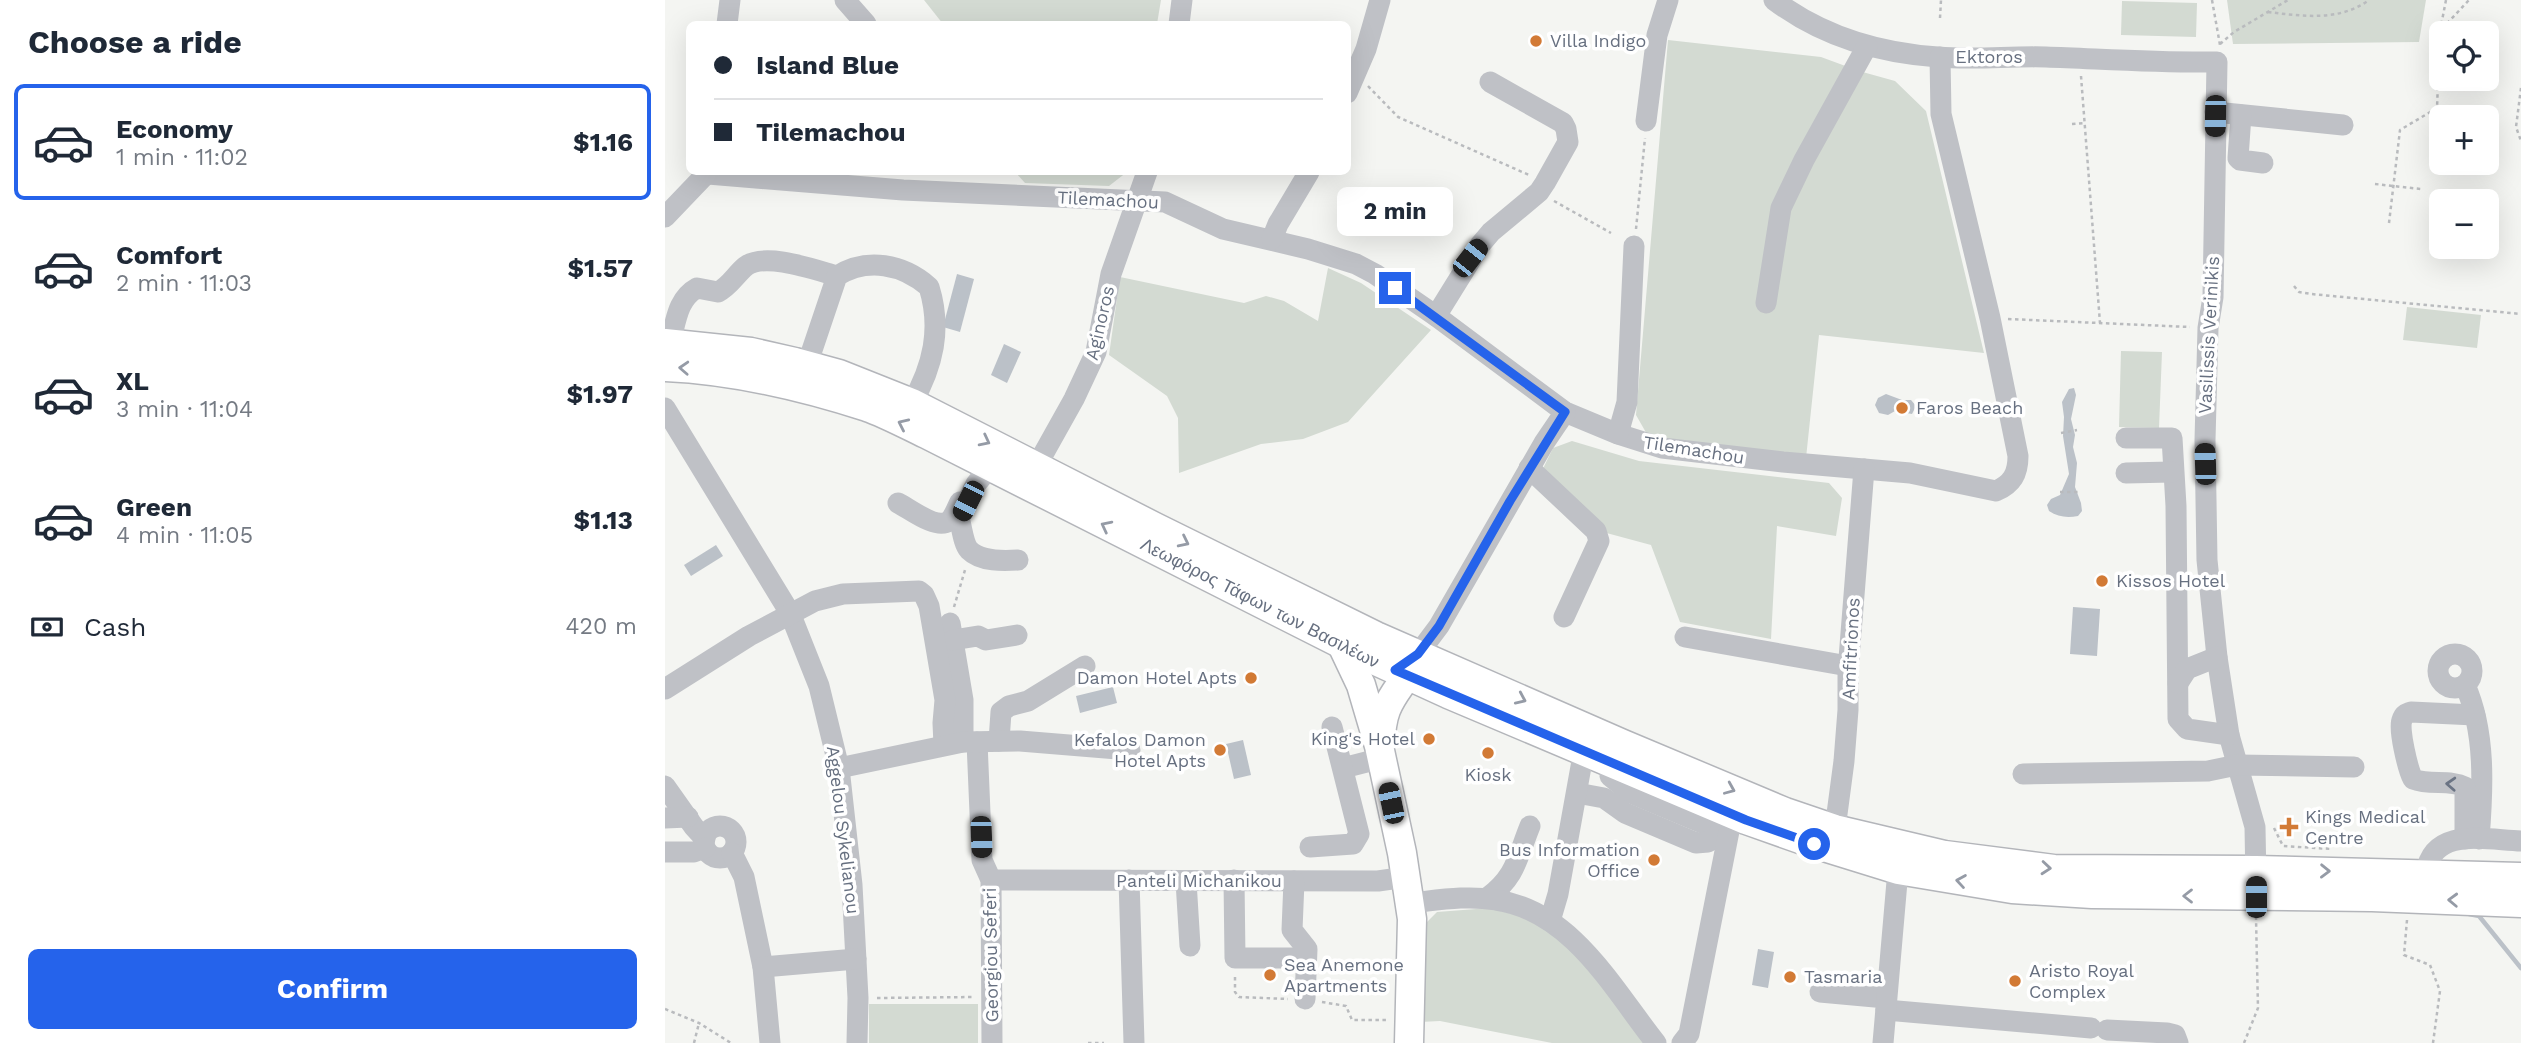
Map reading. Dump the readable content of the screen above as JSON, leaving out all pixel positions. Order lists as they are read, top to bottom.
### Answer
{
  "streets": {
    "main road": ["Λεωφόρος Τάφων των Βασιλέων"],
    "street": [
      "Ektoros",
      "Tilemachou",
      "Aginoros",
      "Vasilissis Verinikis",
      "Amfitrionos",
      "Aggelou Sykelianou",
      "Panteli Michanikou",
      "Georgiou Seferi"
    ]
  },
  "crossings": [
    ["Ektoros", "Tilemachou"],
    ["Ektoros", "Vasilissis Verinikis"],
    ["Tilemachou", "Aginoros"],
    ["Tilemachou", "Amfitrionos"],
    ["Aginoros", "Λεωφόρος Τάφων των Βασιλέων"],
    ["Vasilissis Verinikis", "Λεωφόρος Τάφων των Βασιλέων"],
    ["Λεωφόρος Τάφων των Βασιλέων", "Amfitrionos"],
    ["Panteli Michanikou", "Georgiou Seferi"]
  ],
  "places": {
    "other": [
      "Villa Indigo",
      "Faros Beach",
      "Kissos Hotel",
      "Damon Hotel Apts",
      "King's Hotel",
      "Kefalos Damon Hotel Apts",
      "Kiosk",
      "Bus Information Office",
      "Sea Anemone Apartments",
      "Tasmaria",
      "Aristo Royal Complex"
    ],
    "health": ["Kings Medical Centre"]
  },
  "page": {
    "heading": "Choose a ride",
    "map_buttons": ["+", "−"],
    "banner": ["Island Blue", "Tilemachou"],
    "list": [
      {
        "name": "Economy",
        "note": "1 min · 11:02",
        "value": "$1.16"
      },
      {
        "name": "Comfort",
        "note": "2 min · 11:03",
        "value": "$1.57"
      },
      {
        "name": "XL",
        "note": "3 min · 11:04",
        "value": "$1.97"
      },
      {
        "name": "Green",
        "note": "4 min · 11:05",
        "value": "$1.13"
      }
    ],
    "bubble": "2 min",
    "pay": ["Cash", "420 m"],
    "buttons": "Confirm"
  }
}
